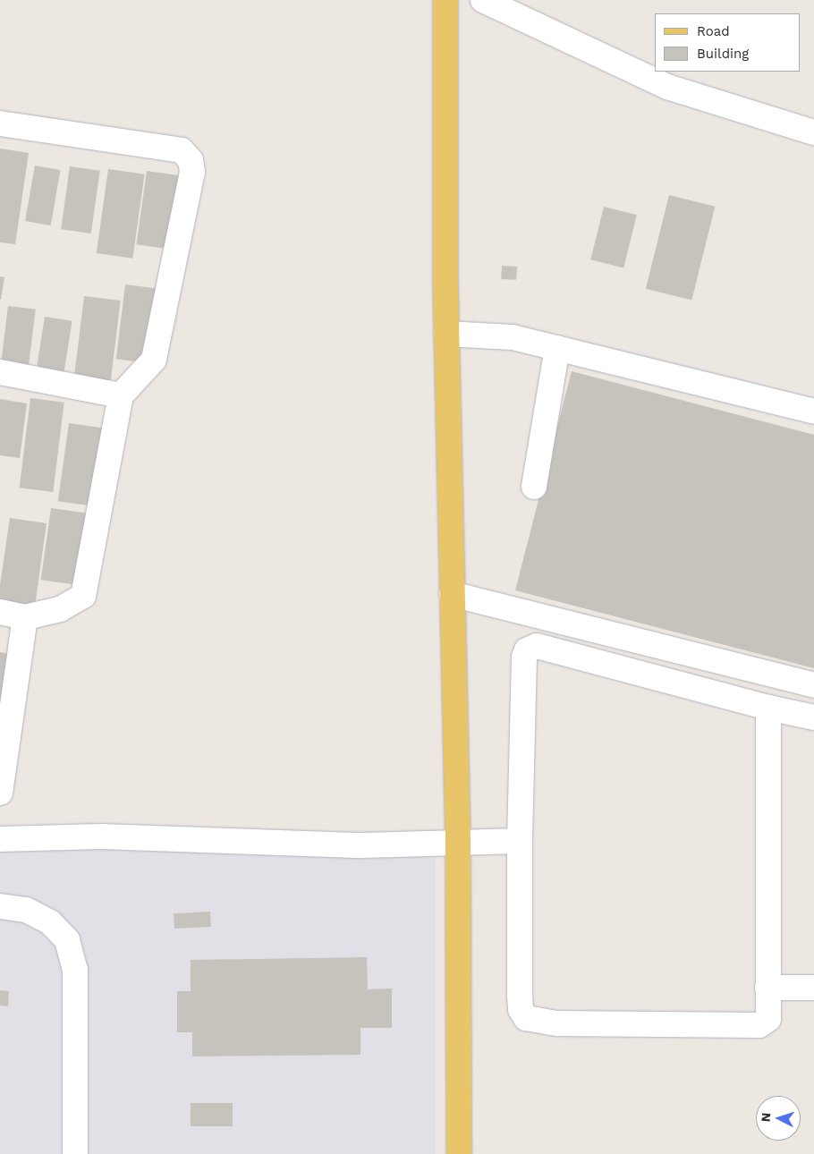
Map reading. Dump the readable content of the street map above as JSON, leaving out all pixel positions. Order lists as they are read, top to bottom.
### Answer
{
  "legend": ["Road", "Building"],
  "north": "left"
}
